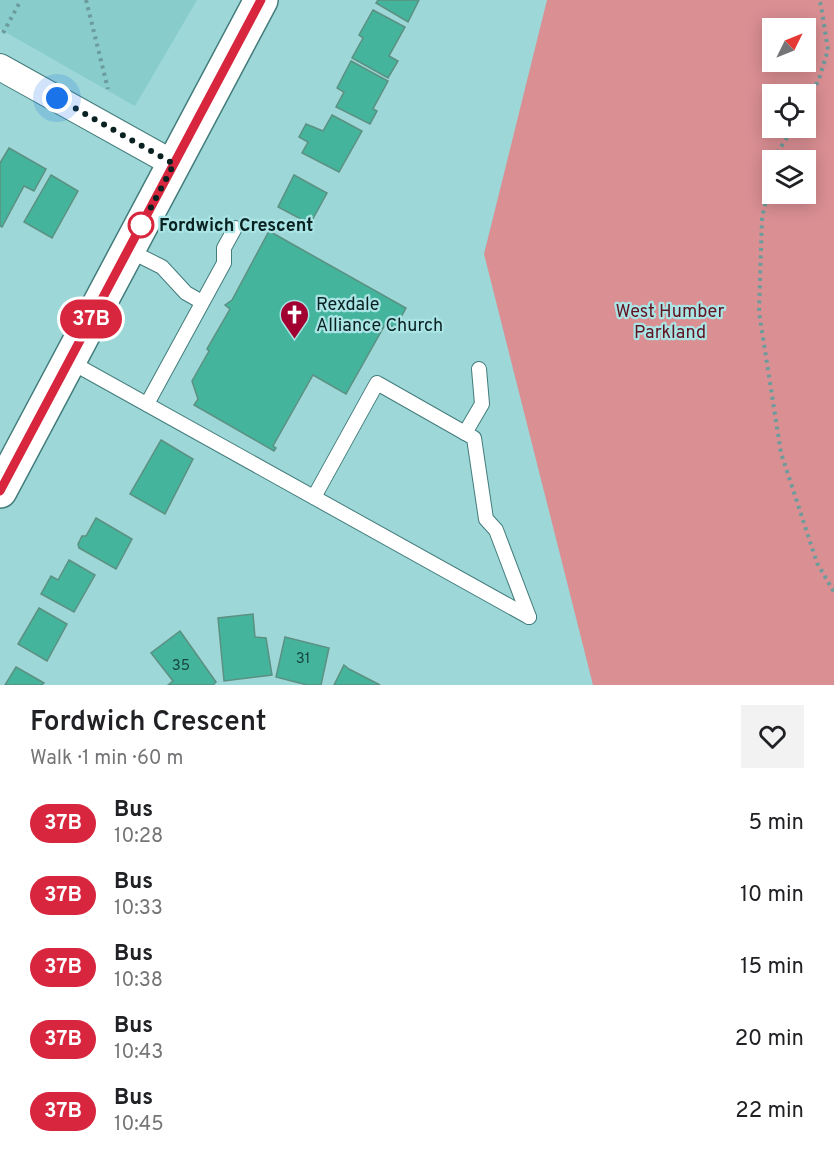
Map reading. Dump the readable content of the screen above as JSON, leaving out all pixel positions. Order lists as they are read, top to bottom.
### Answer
{
  "parks": ["West Humber Parkland"],
  "places": {
    "other": ["Fordwich Crescent"],
    "church": ["Rexdale Alliance Church"]
  },
  "lines": ["bus line 37B"],
  "house_numbers": ["31", "35"],
  "north": "top right",
  "page": {
    "on_map": "37B",
    "heading": ["Fordwich Crescent", "Walk · 1 min · 60 m"],
    "list": [
      {
        "mark": "37B",
        "name": "Bus",
        "note": "10:28",
        "value": "5 min"
      },
      {
        "mark": "37B",
        "name": "Bus",
        "note": "10:33",
        "value": "10 min"
      },
      {
        "mark": "37B",
        "name": "Bus",
        "note": "10:38",
        "value": "15 min"
      },
      {
        "mark": "37B",
        "name": "Bus",
        "note": "10:43",
        "value": "20 min"
      },
      {
        "mark": "37B",
        "name": "Bus",
        "note": "10:45",
        "value": "22 min"
      }
    ]
  }
}
